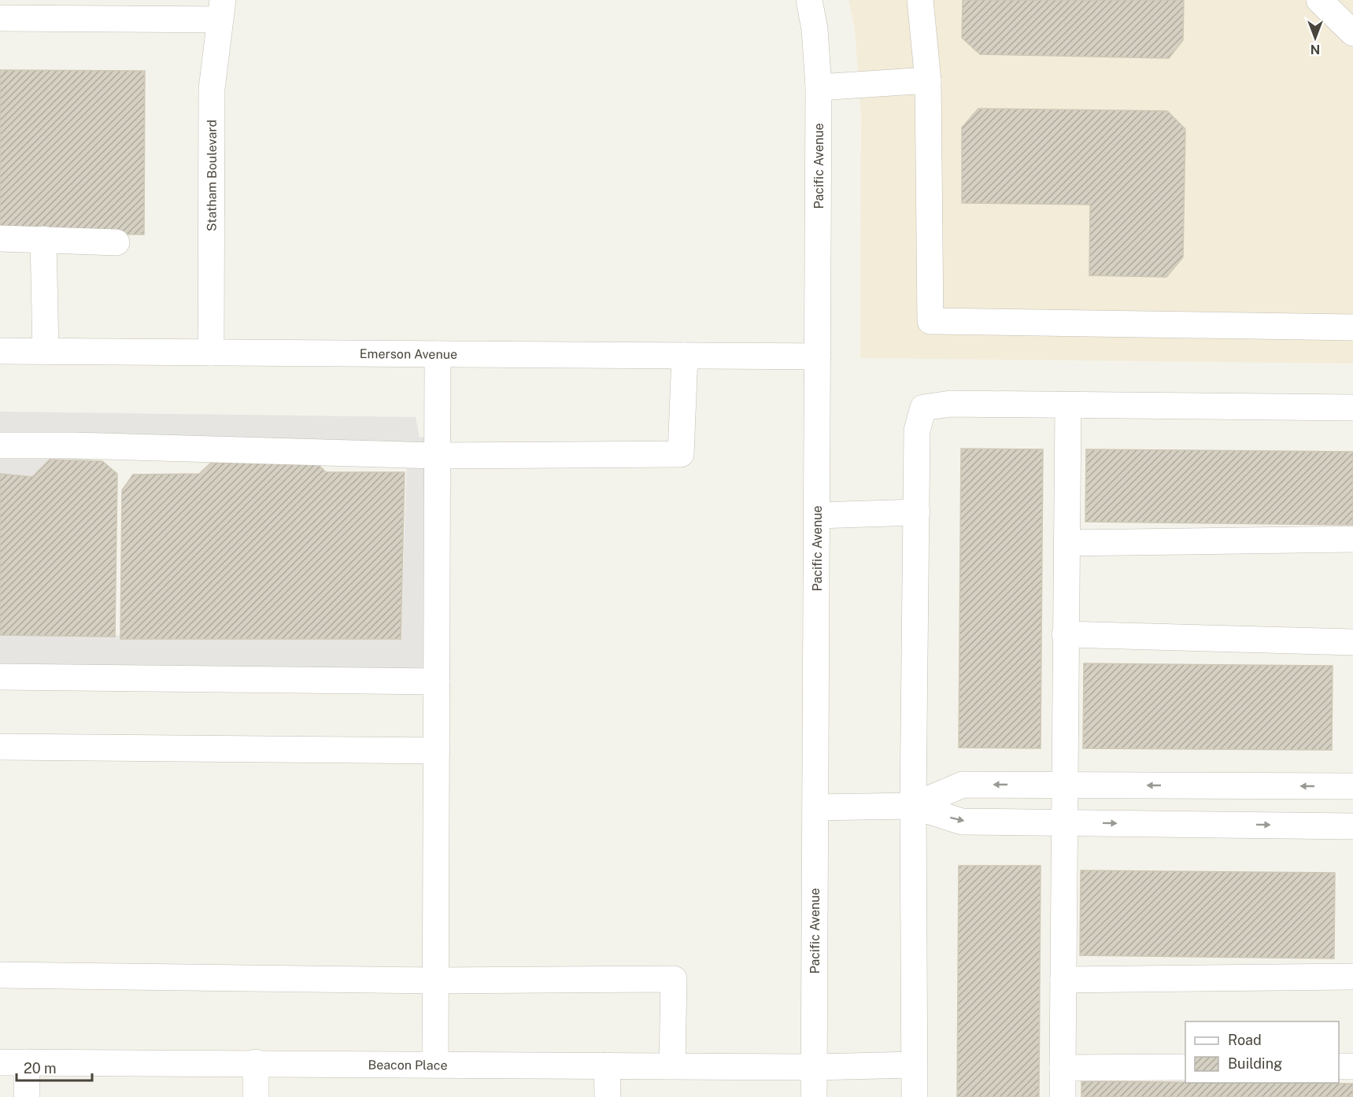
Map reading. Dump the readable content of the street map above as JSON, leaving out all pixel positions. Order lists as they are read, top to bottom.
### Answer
{
  "streets": {
    "street": [
      "Pacific Avenue",
      "Statham Boulevard",
      "Emerson Avenue",
      "Beacon Place"
    ]
  },
  "crossings": [
    ["Pacific Avenue", "Emerson Avenue"],
    ["Pacific Avenue", "Beacon Place"],
    ["Statham Boulevard", "Emerson Avenue"]
  ],
  "legend": ["Road", "Building"],
  "scale_bar": "20 m",
  "north": "bottom"
}
